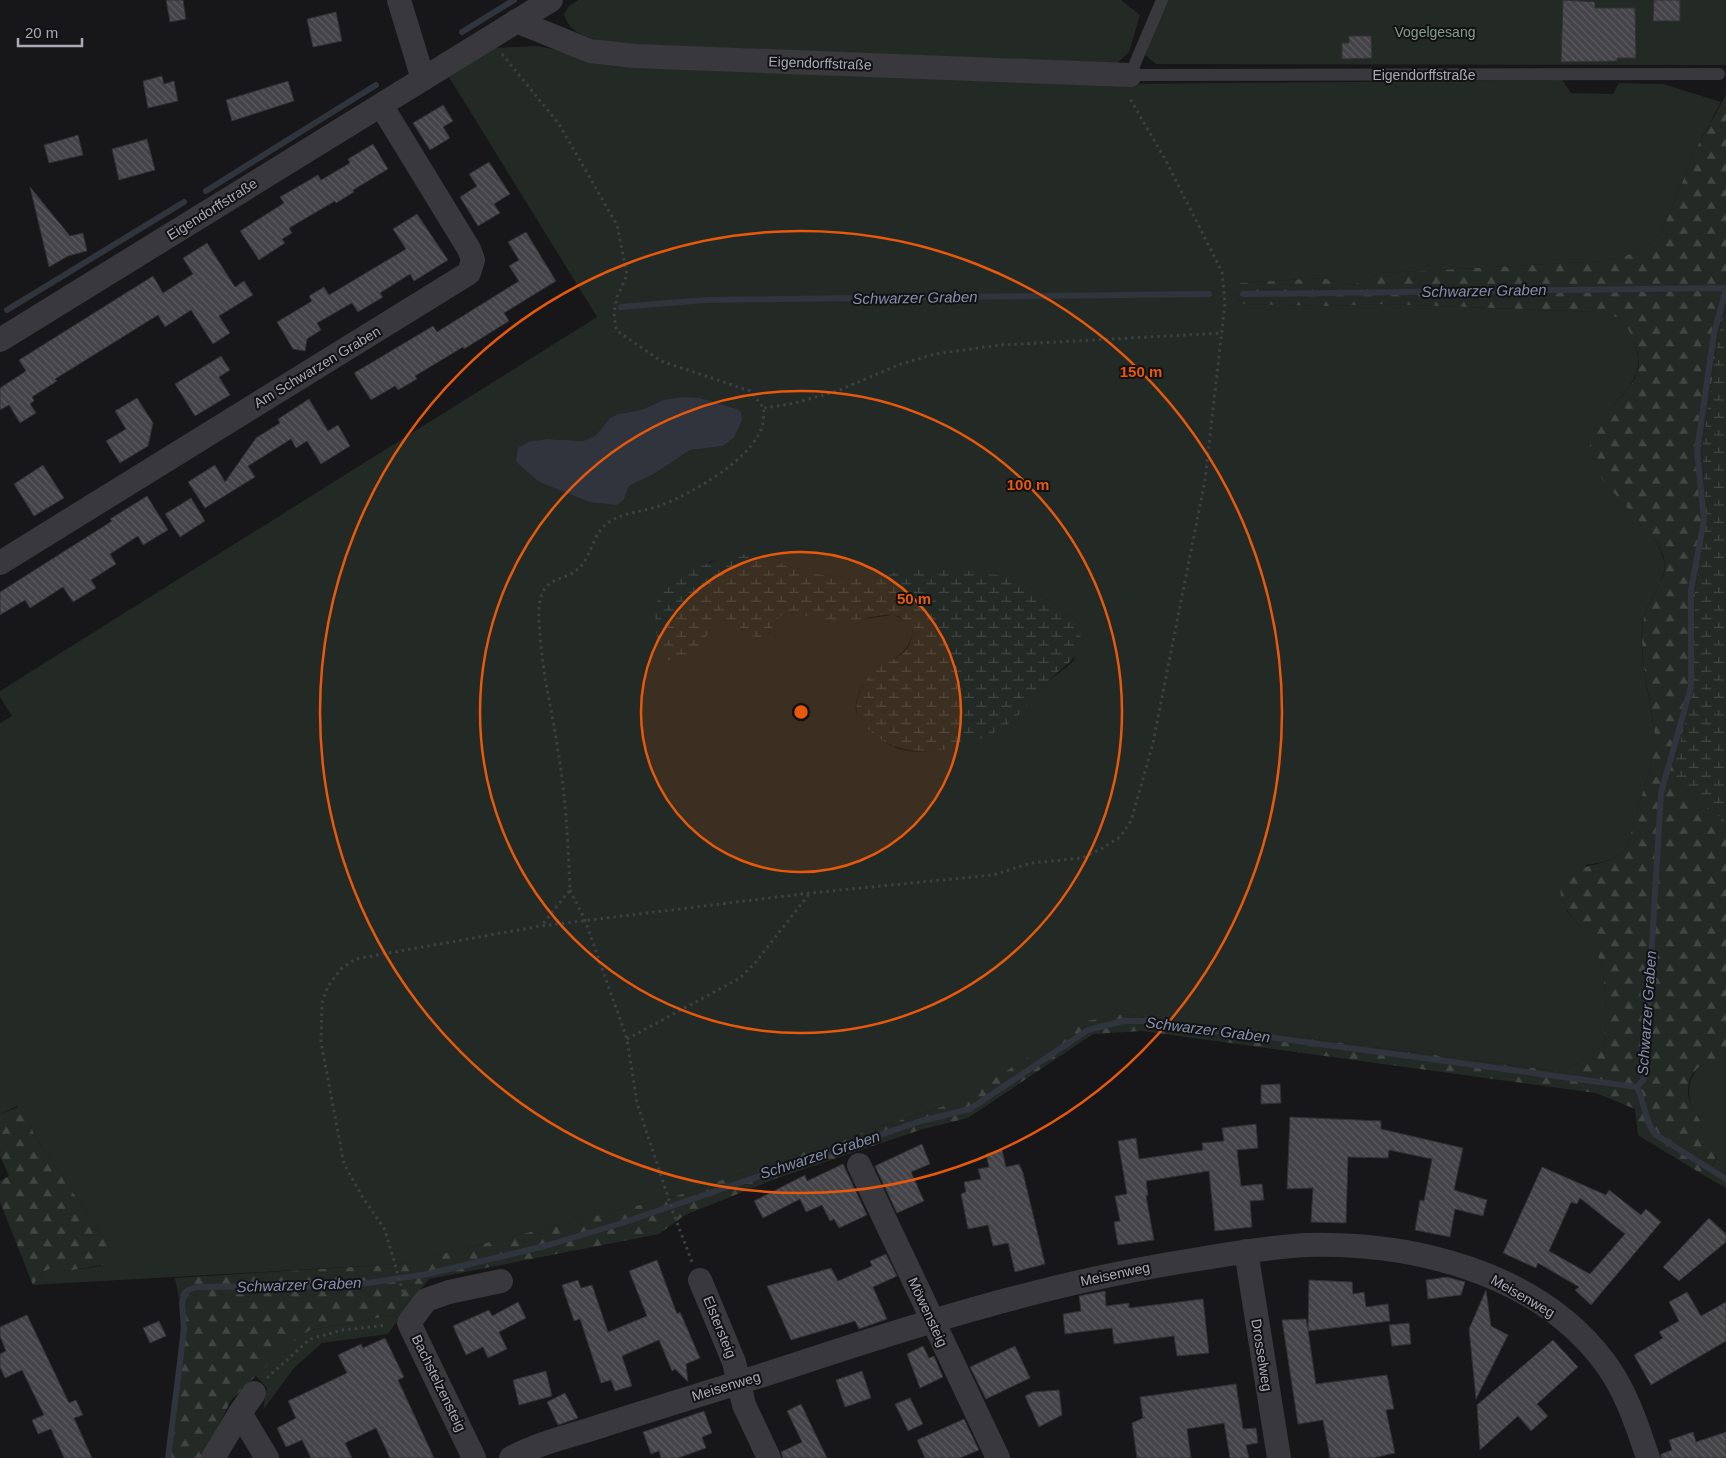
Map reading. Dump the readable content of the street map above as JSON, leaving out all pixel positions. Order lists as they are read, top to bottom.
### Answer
{
  "streets": {
    "street": [
      "Eigendorffstraße",
      "Am Schwarzen Graben",
      "Meisenweg",
      "Möwensteig",
      "Elstersteig",
      "Drosselweg",
      "Bachstelzensteig"
    ]
  },
  "crossings": [
    ["Eigendorffstraße", "Am Schwarzen Graben"],
    ["Meisenweg", "Möwensteig"],
    ["Meisenweg", "Elstersteig"],
    ["Meisenweg", "Drosselweg"]
  ],
  "water": ["Schwarzer Graben"],
  "parks": ["Vogelgesang"],
  "scale_bar": "20 m",
  "rings": ["150 m", "100 m", "50 m"]
}
